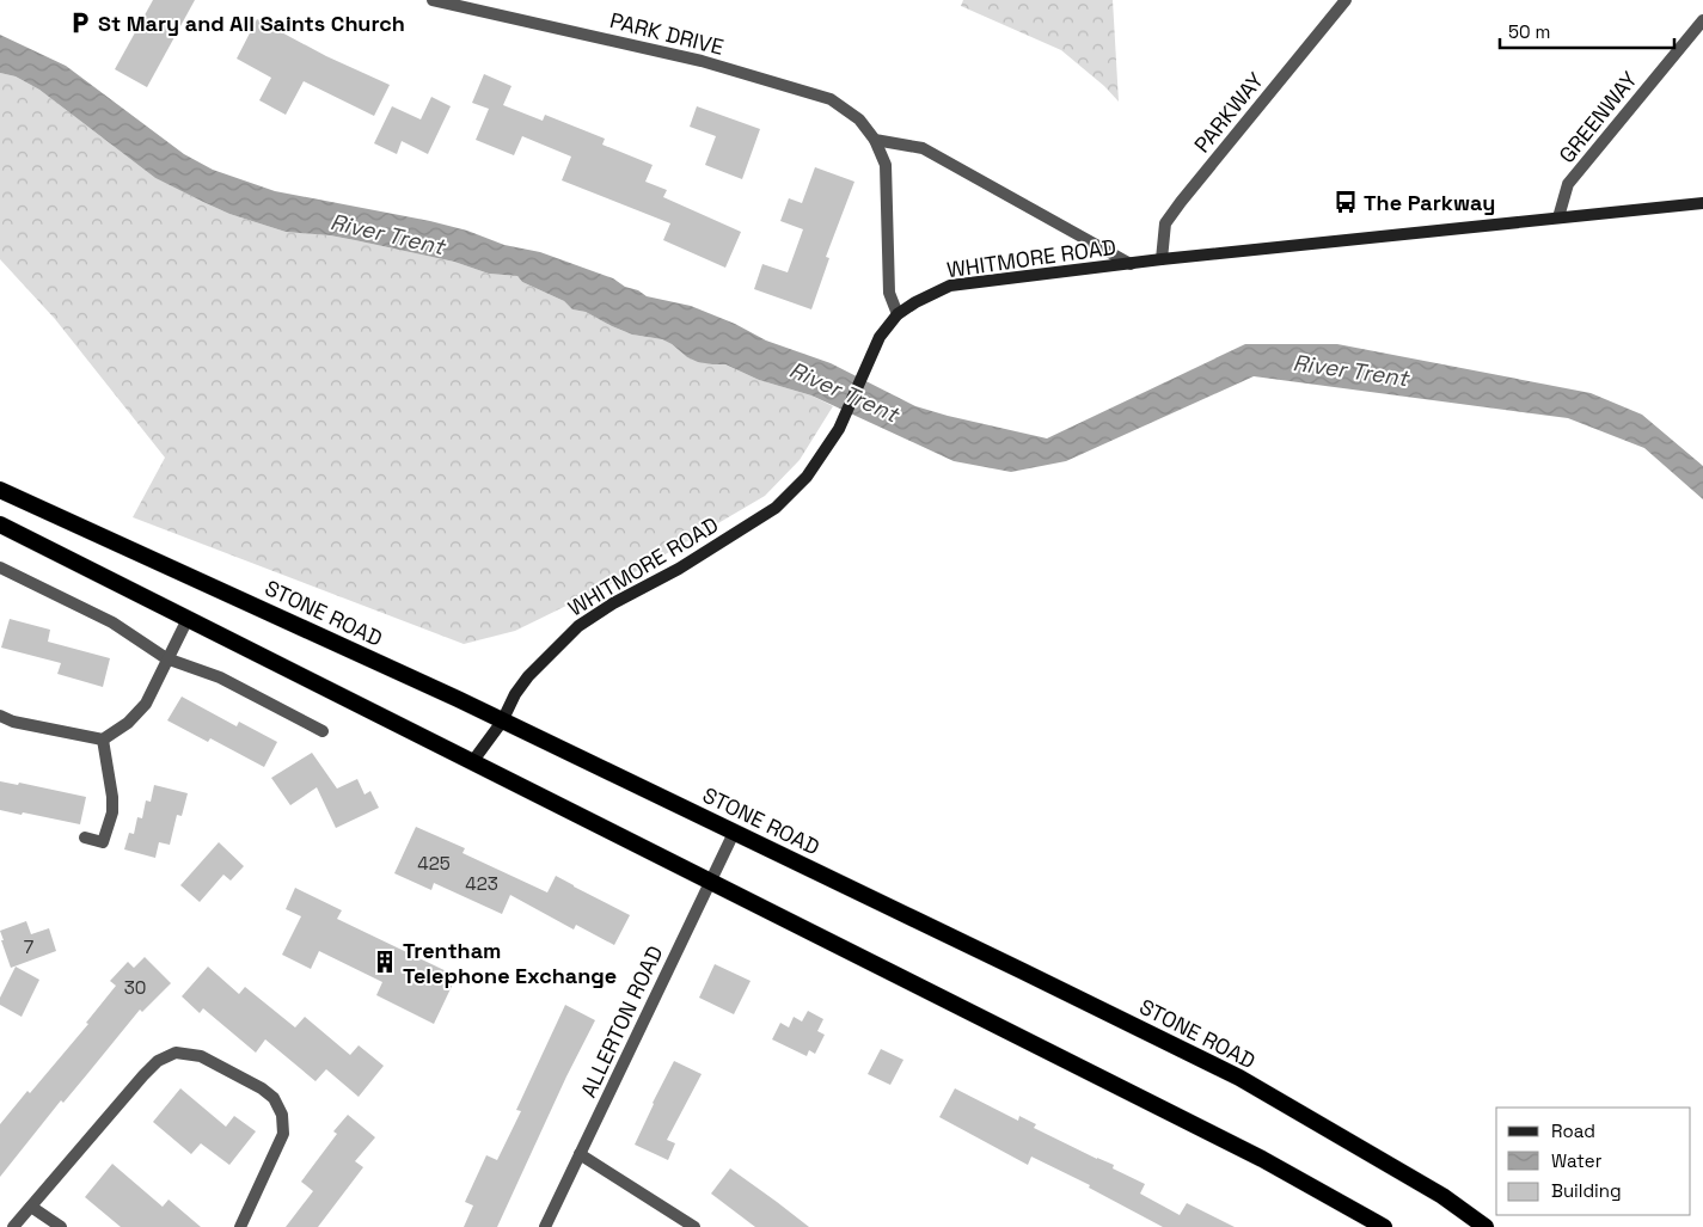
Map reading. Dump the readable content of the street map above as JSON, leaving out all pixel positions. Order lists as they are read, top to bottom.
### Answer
{
  "streets": {
    "highway": ["STONE ROAD"],
    "main road": ["WHITMORE ROAD"],
    "street": [
      "PARK DRIVE",
      "PARKWAY",
      "GREENWAY",
      "ALLERTON ROAD"
    ]
  },
  "crossings": [
    ["PARK DRIVE", "WHITMORE ROAD"],
    ["PARKWAY", "WHITMORE ROAD"],
    ["GREENWAY", "WHITMORE ROAD"],
    ["WHITMORE ROAD", "STONE ROAD"],
    ["STONE ROAD", "ALLERTON ROAD"]
  ],
  "water": ["River Trent"],
  "places": {
    "parking": ["St Mary and All Saints Church"],
    "bus stop": ["The Parkway"],
    "building": ["Trentham Telephone Exchange"]
  },
  "house_numbers": [
    "425",
    "423",
    "7",
    "30"
  ],
  "legend": ["Road", "Water", "Building"],
  "scale_bar": "50 m"
}
